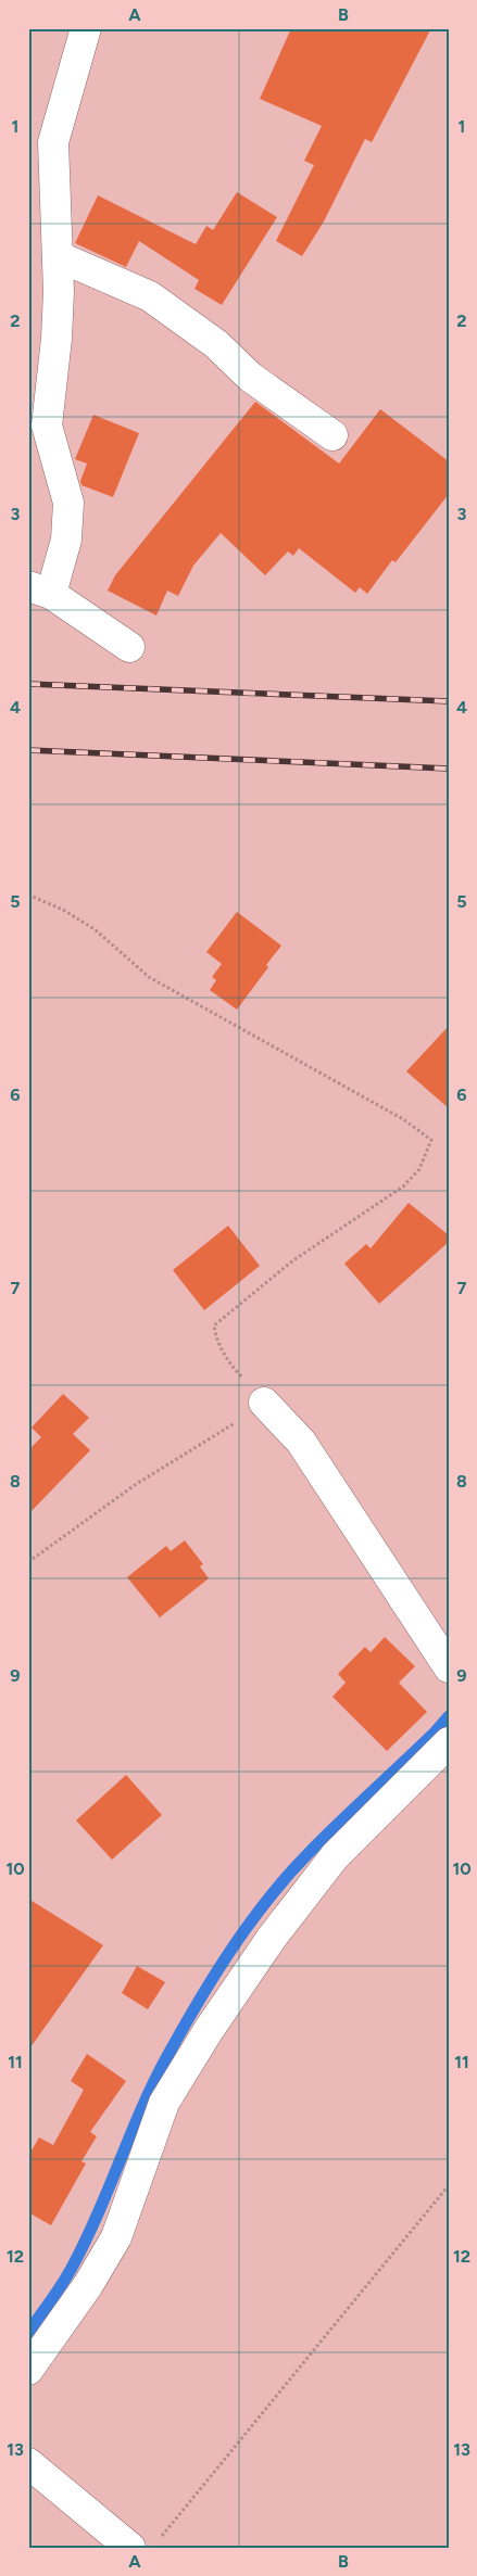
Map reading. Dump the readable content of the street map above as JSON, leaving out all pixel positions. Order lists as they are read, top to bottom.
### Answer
{
  "grid": {
    "columns": ["A", "B"],
    "rows": [
      "1",
      "2",
      "3",
      "4",
      "5",
      "6",
      "7",
      "8",
      "9",
      "10",
      "11",
      "12",
      "13"
    ]
  }
}
